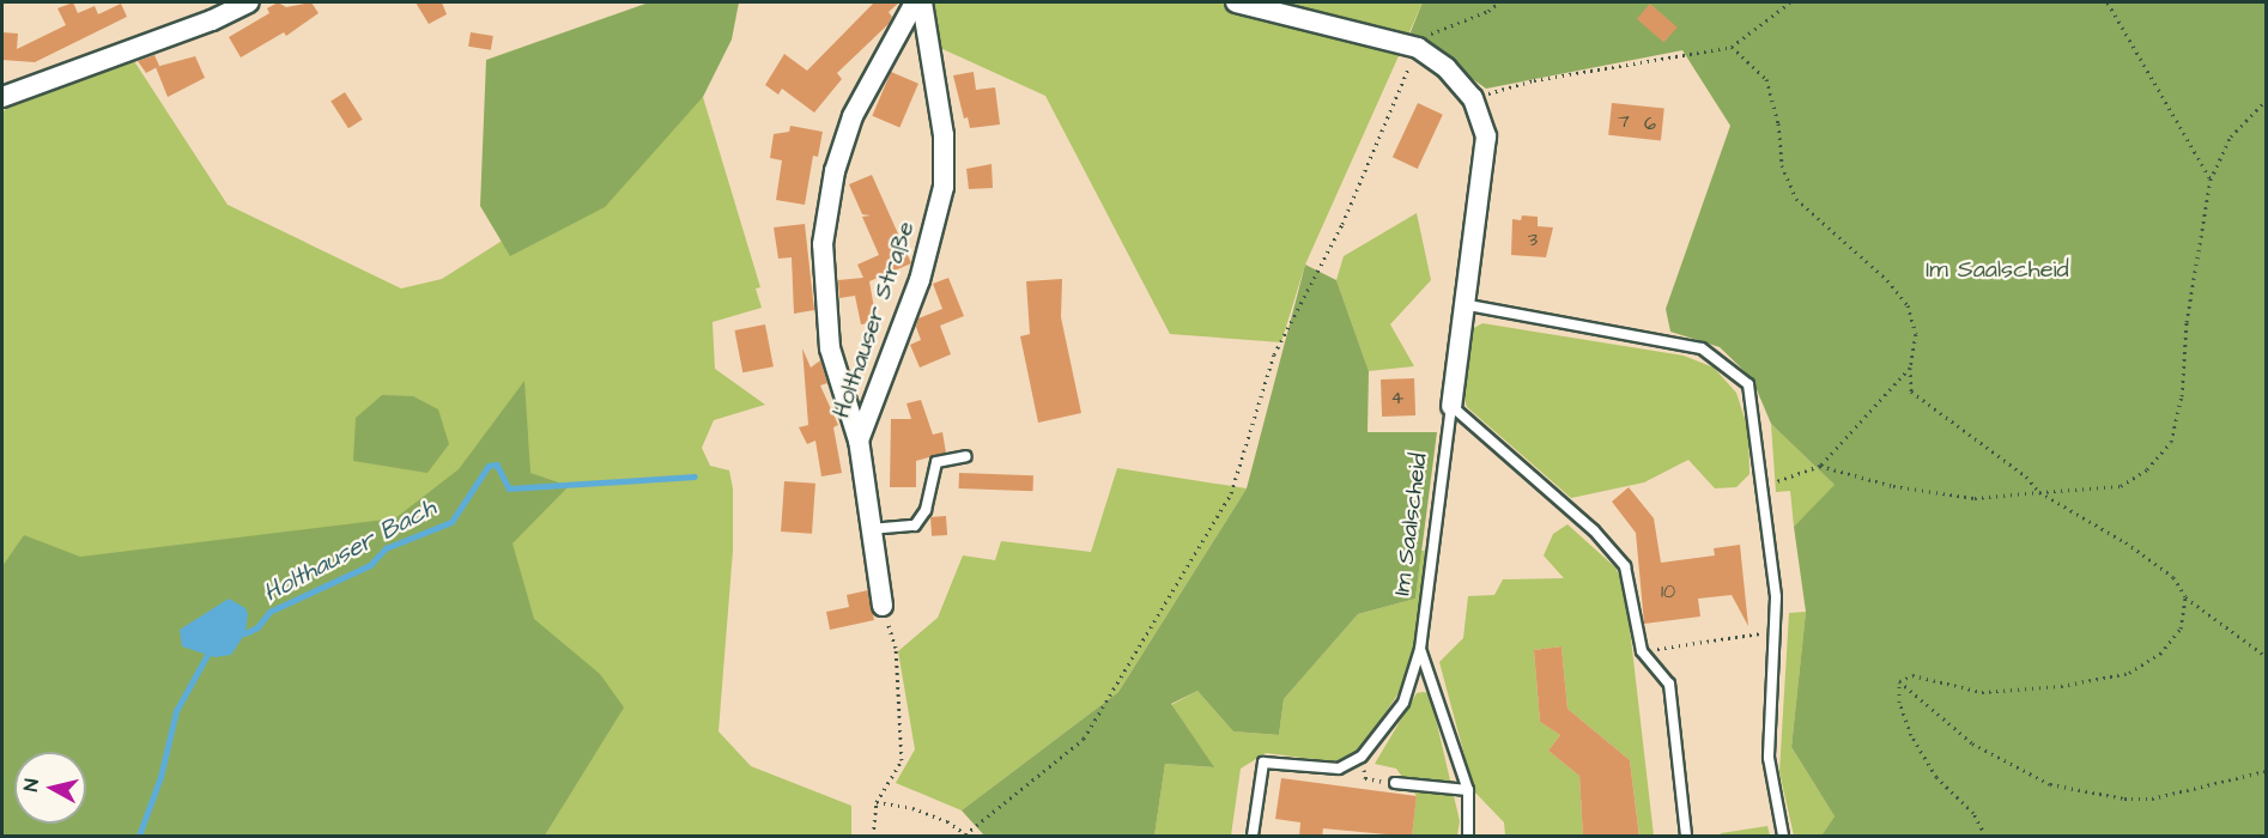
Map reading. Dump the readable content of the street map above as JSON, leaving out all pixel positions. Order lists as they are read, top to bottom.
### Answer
{
  "streets": {
    "street": ["Holthauser Straße", "Im Saalscheid"]
  },
  "water": ["Holthauser Bach"],
  "parks": ["Im Saalscheid"],
  "house_numbers": [
    "7",
    "6",
    "3",
    "4",
    "10"
  ],
  "north": "left"
}
